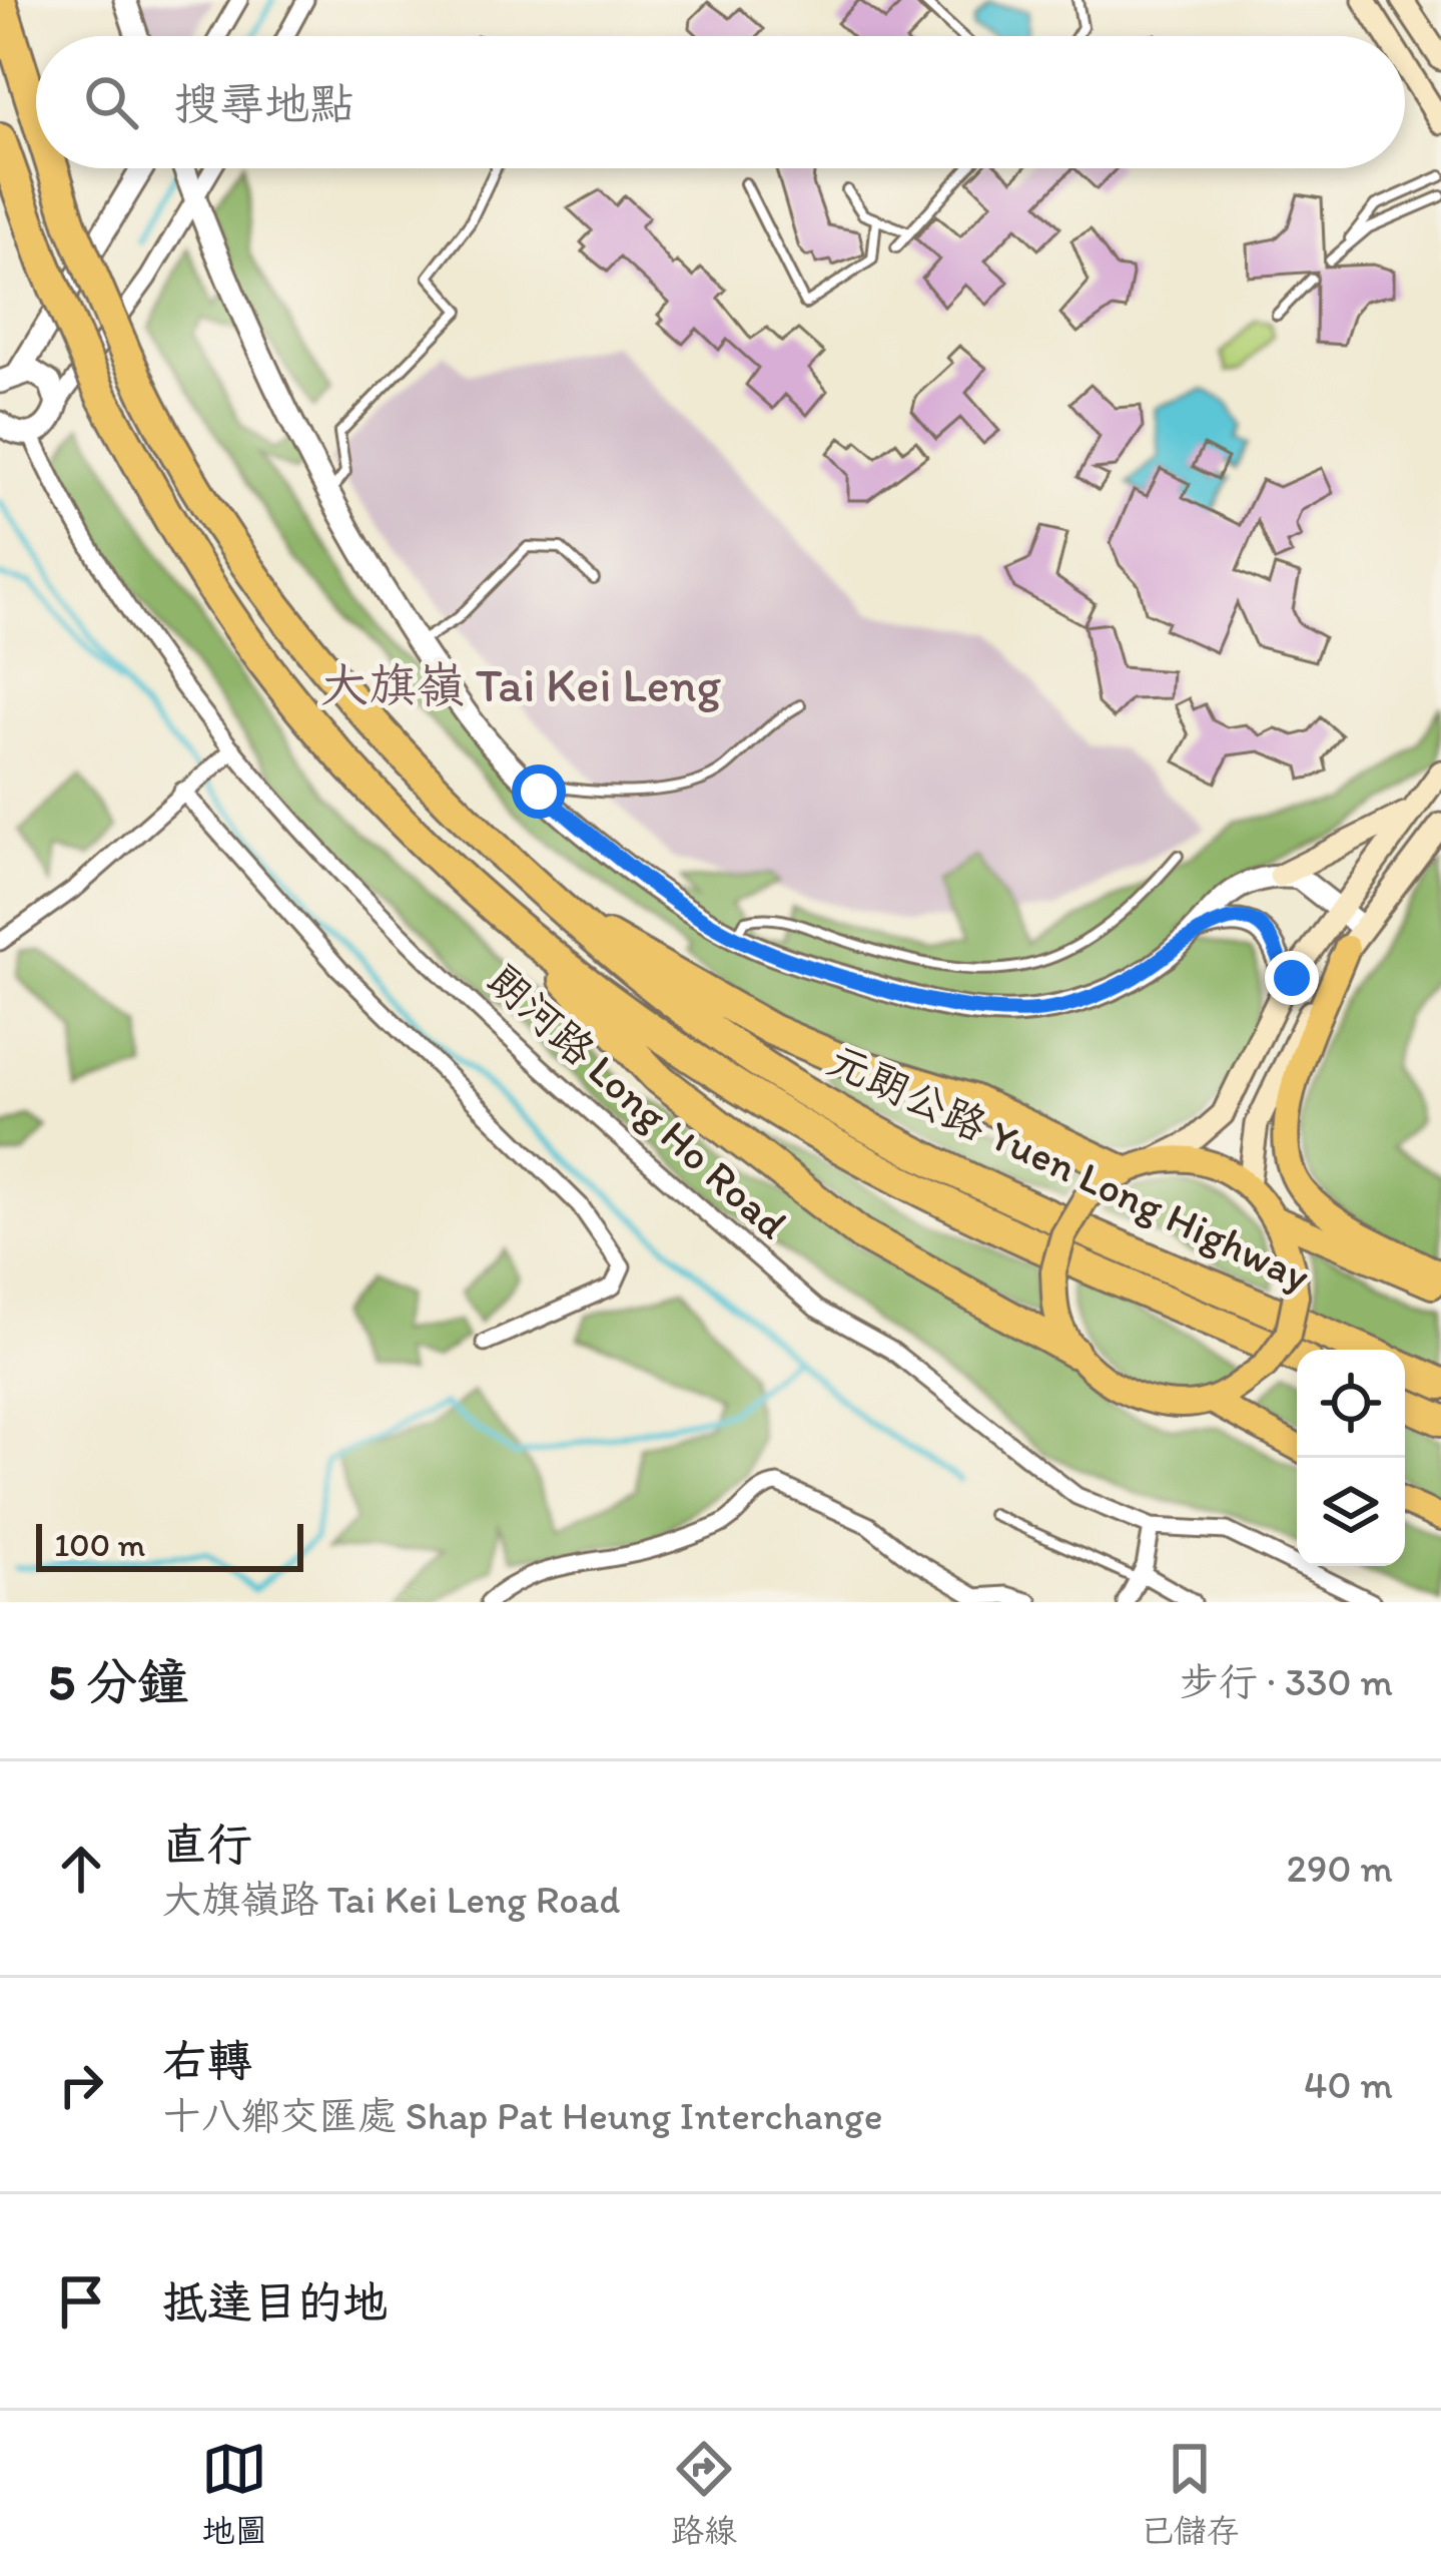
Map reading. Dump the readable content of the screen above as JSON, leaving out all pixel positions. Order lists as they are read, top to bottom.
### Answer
{
  "streets": {
    "highway": ["元朗公路 Yuen Long Highway"],
    "street": ["朗河路 Long Ho Road"]
  },
  "districts": ["大旗嶺 Tai Kei Leng"],
  "scale_bar": "100 m",
  "page": {
    "search": "搜尋地點",
    "scale": "100 m",
    "heading": ["5 分鐘", "步行 · 330 m"],
    "list": [
      ["直行", "大旗嶺路 Tai Kei Leng Road", "290 m"],
      ["右轉", "十八鄉交匯處 Shap Pat Heung Interchange", "40 m"],
      "抵達目的地"
    ],
    "nav": ["地圖", "路線", "已儲存"]
  }
}
